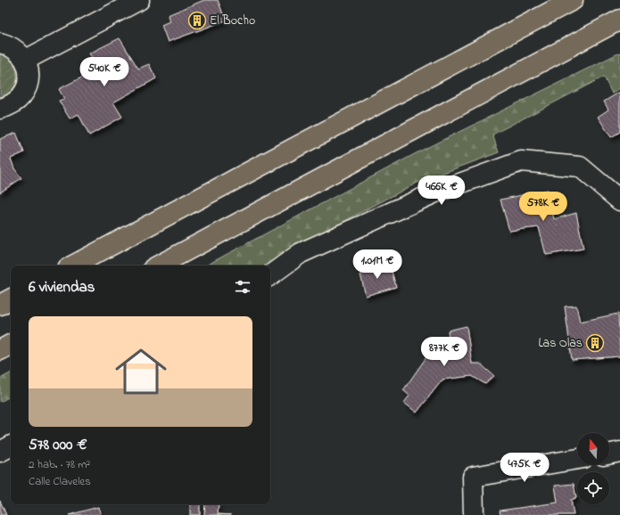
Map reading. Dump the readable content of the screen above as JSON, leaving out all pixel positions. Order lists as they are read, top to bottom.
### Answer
{
  "places": {
    "building": ["El Bocho", "Las Olas"]
  },
  "north": "top",
  "page": {
    "price": [
      "540K €",
      "466K €",
      "578K €",
      "1.01M €",
      "877K €",
      "475K €"
    ],
    "heading": "6 viviendas",
    "list": [
      {
        "name": "578 000 €",
        "note": "2 hab. · 78 m² · Calle Claveles"
      }
    ]
  }
}
